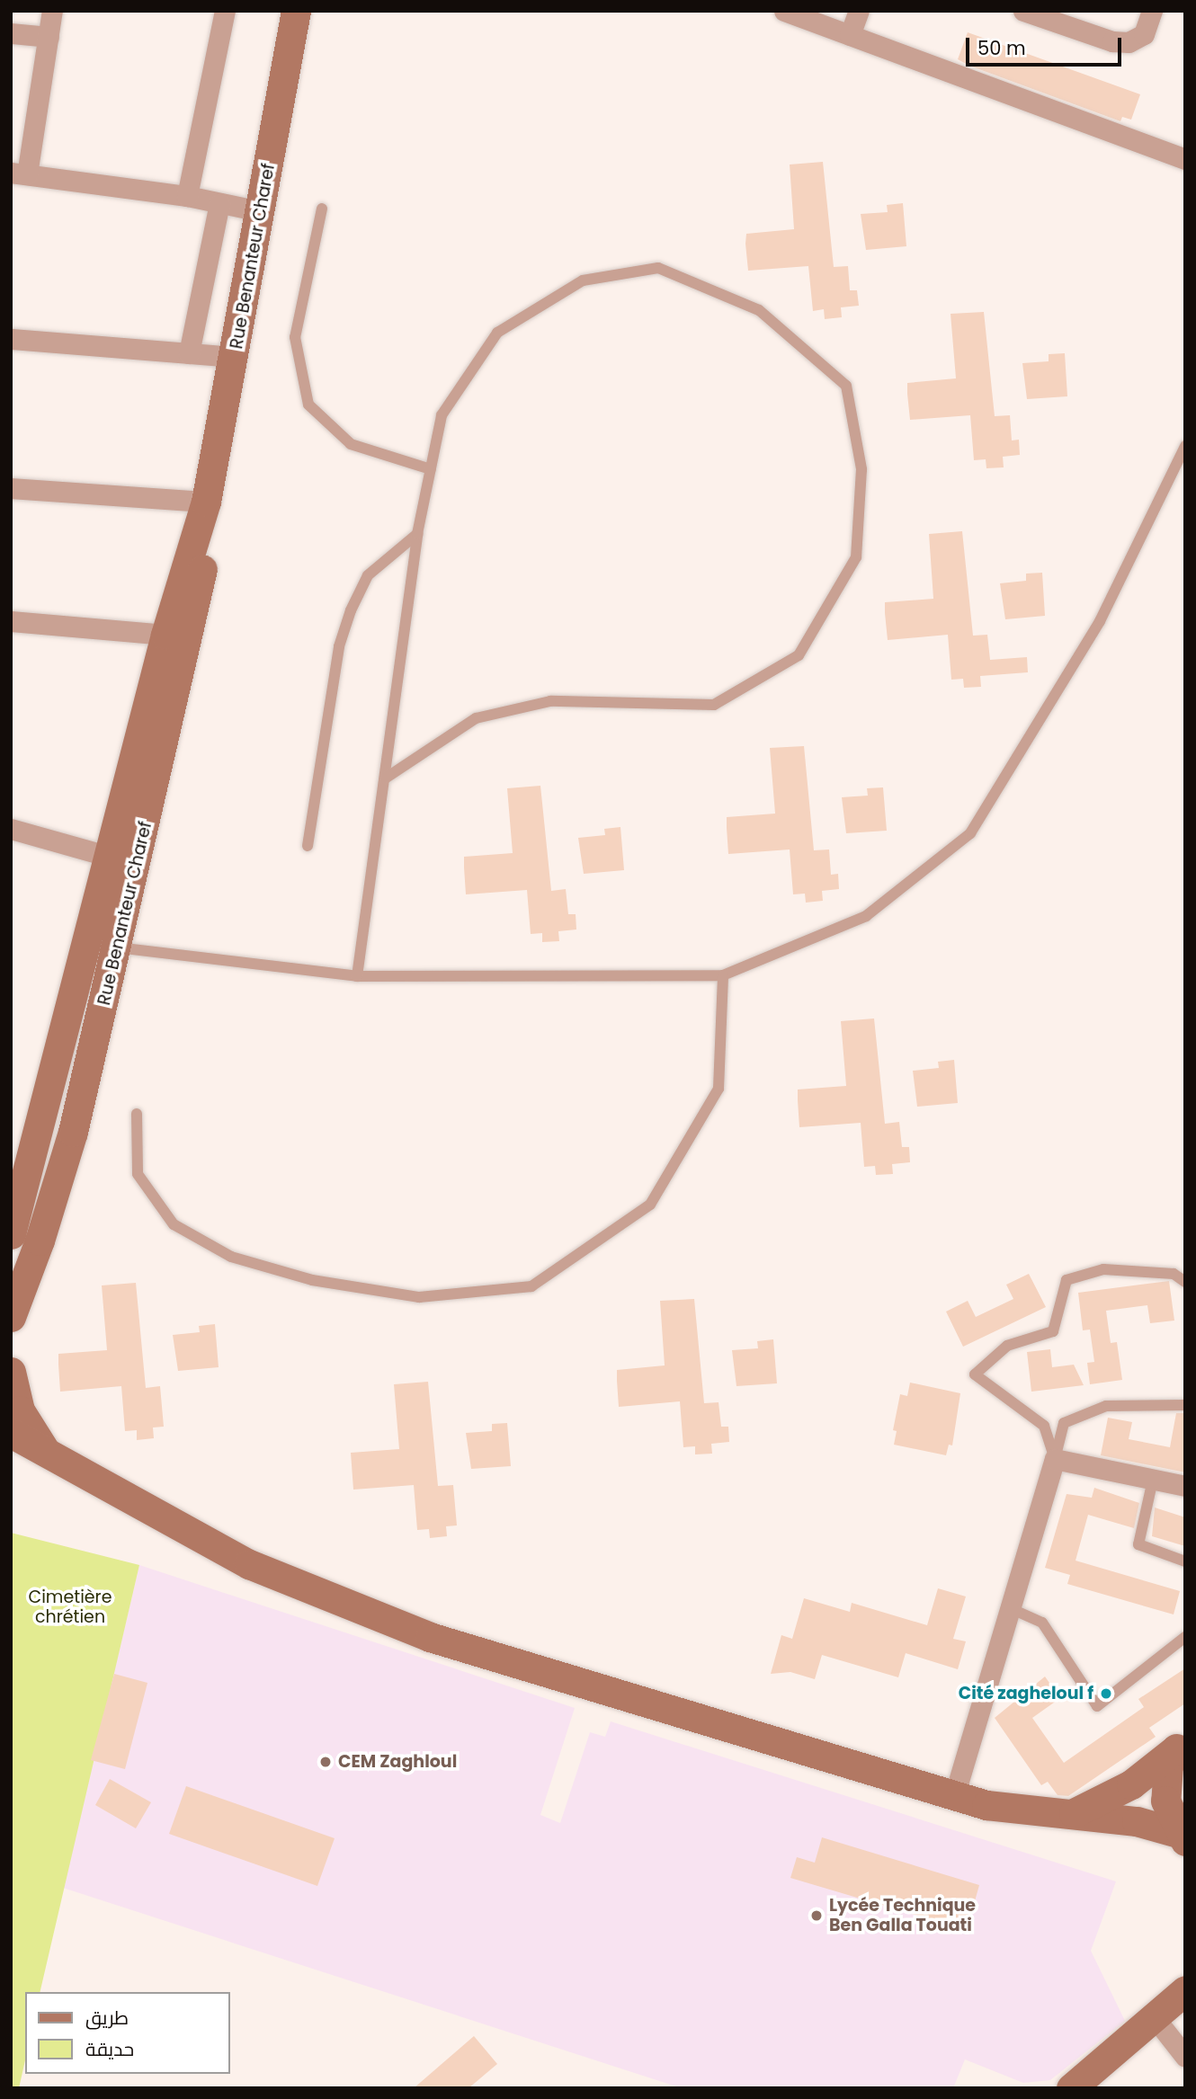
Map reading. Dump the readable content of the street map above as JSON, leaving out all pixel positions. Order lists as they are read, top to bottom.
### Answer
{
  "streets": {
    "main road": ["Rue Benanteur Charef"]
  },
  "parks": ["Cimetière chrétien"],
  "places": ["Cité zagheloul f", "CEM Zaghloul", "Lycée Technique Ben Galla Touati"],
  "legend": ["طريق", "حديقة"],
  "scale_bar": "50 m"
}
